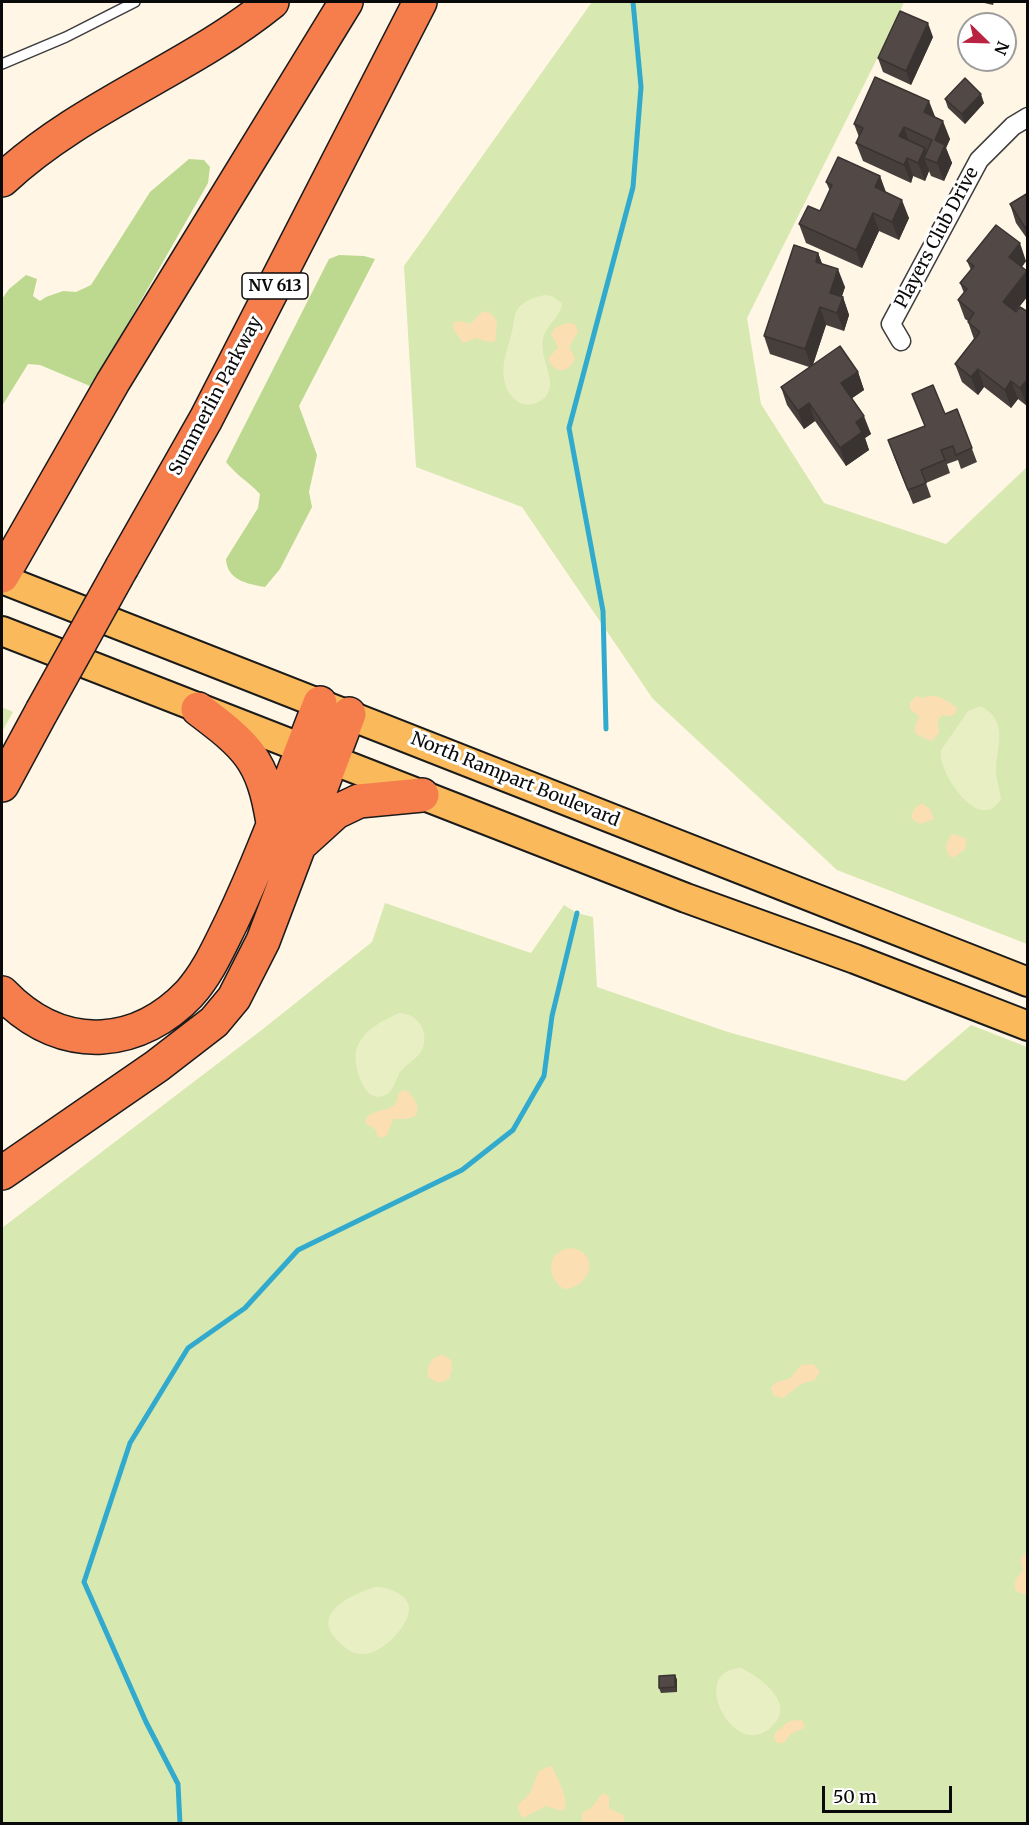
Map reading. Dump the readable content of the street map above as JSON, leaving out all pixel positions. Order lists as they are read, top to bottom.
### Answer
{
  "streets": {
    "highway": ["NV 613", "Summerlin Parkway"],
    "main road": ["North Rampart Boulevard"],
    "street": ["Players Club Drive"]
  },
  "scale_bar": "50 m",
  "north": "bottom right"
}
